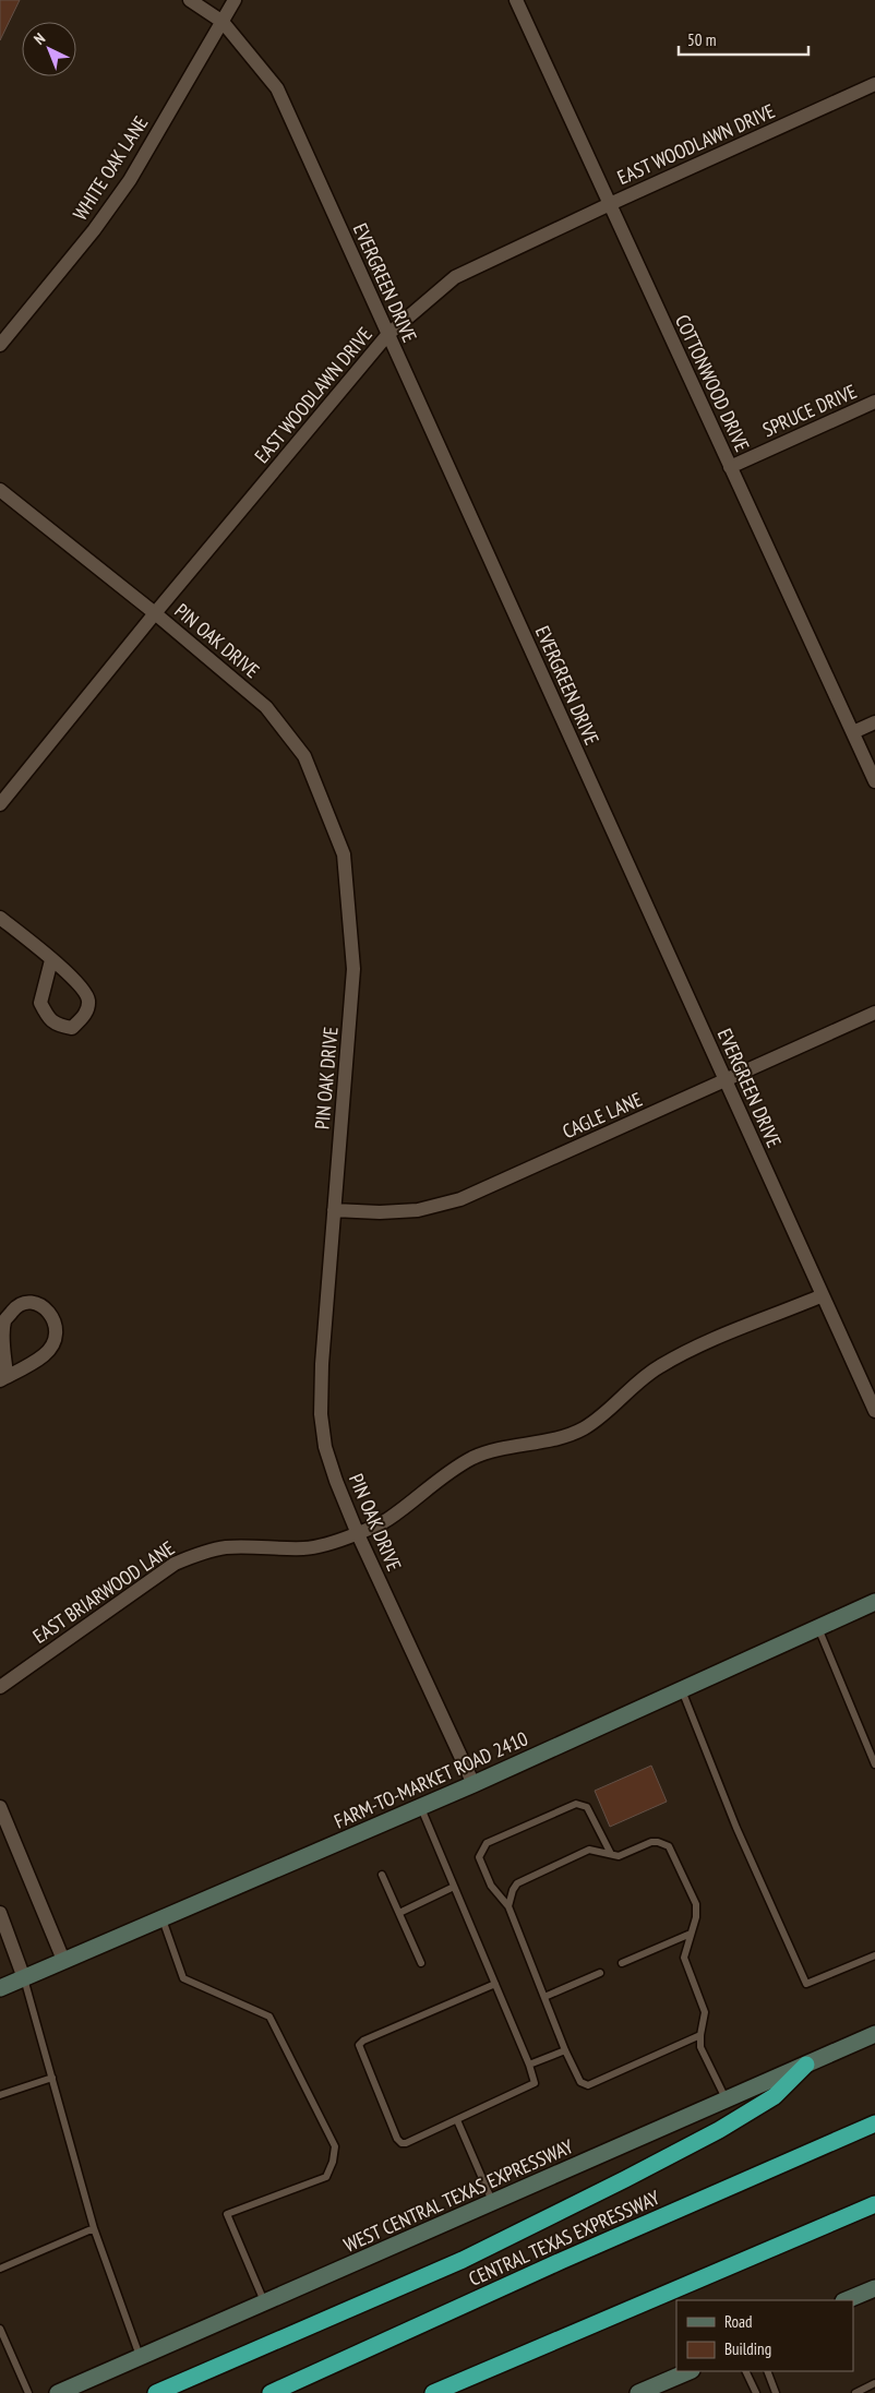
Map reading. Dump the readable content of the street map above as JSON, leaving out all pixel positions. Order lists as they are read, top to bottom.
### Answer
{
  "streets": {
    "highway": ["CENTRAL TEXAS EXPRESSWAY"],
    "main road": ["FARM-TO-MARKET ROAD 2410", "WEST CENTRAL TEXAS EXPRESSWAY"],
    "street": [
      "EAST WOODLAWN DRIVE",
      "WHITE OAK LANE",
      "EVERGREEN DRIVE",
      "COTTONWOOD DRIVE",
      "SPRUCE DRIVE",
      "PIN OAK DRIVE",
      "CAGLE LANE",
      "EAST BRIARWOOD LANE"
    ]
  },
  "crossings": [
    ["EAST WOODLAWN DRIVE", "EVERGREEN DRIVE"],
    ["EAST WOODLAWN DRIVE", "COTTONWOOD DRIVE"],
    ["EAST WOODLAWN DRIVE", "PIN OAK DRIVE"],
    ["WHITE OAK LANE", "EVERGREEN DRIVE"],
    ["EVERGREEN DRIVE", "CAGLE LANE"],
    ["EVERGREEN DRIVE", "EAST BRIARWOOD LANE"],
    ["COTTONWOOD DRIVE", "SPRUCE DRIVE"],
    ["PIN OAK DRIVE", "CAGLE LANE"],
    ["PIN OAK DRIVE", "EAST BRIARWOOD LANE"],
    ["PIN OAK DRIVE", "FARM-TO-MARKET ROAD 2410"]
  ],
  "legend": ["Road", "Building"],
  "scale_bar": "50 m",
  "north": "top left"
}
